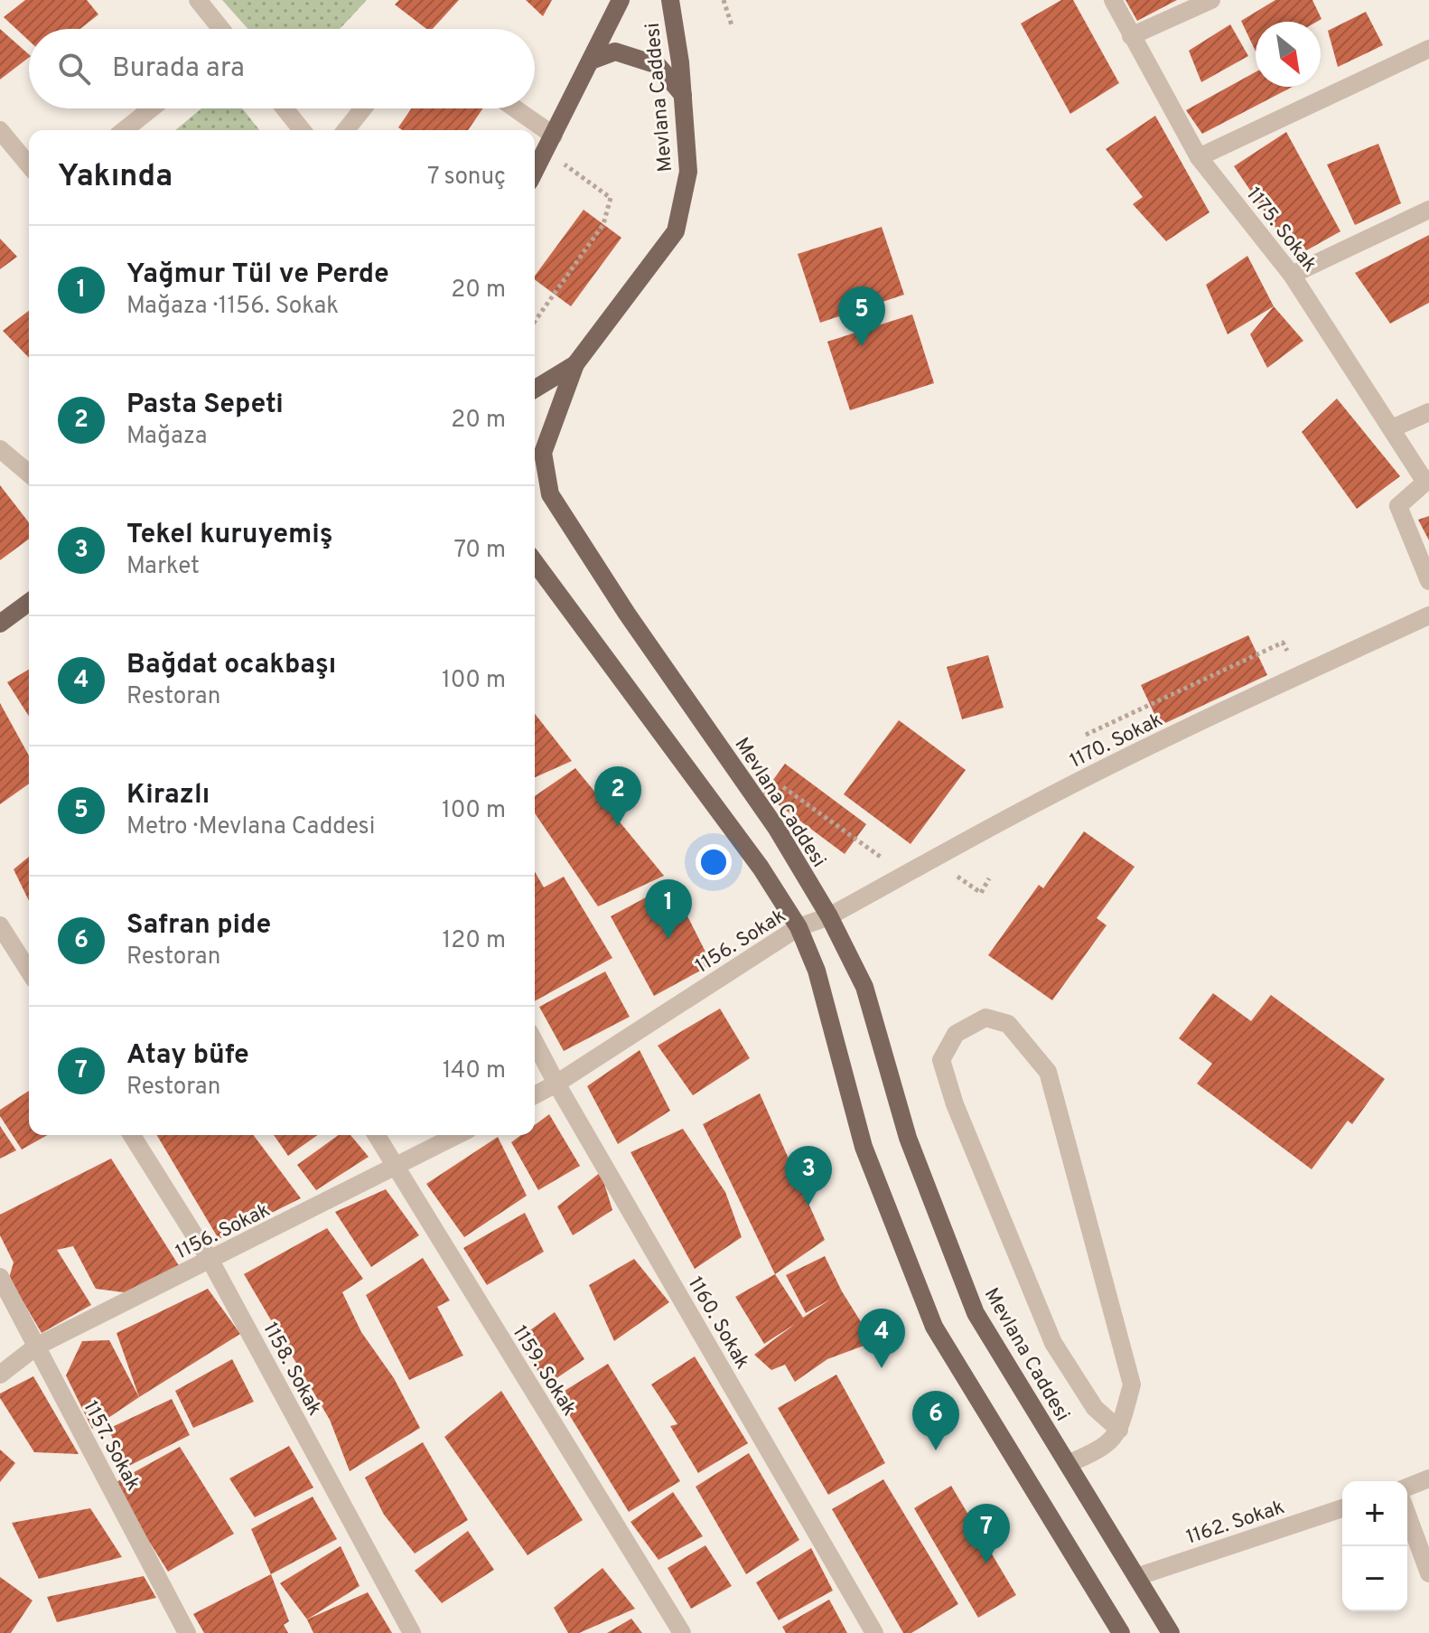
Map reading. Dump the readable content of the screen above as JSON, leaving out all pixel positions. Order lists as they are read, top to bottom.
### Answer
{
  "streets": {
    "main road": ["Mevlana Caddesi"],
    "street": [
      "1175. Sokak",
      "1170. Sokak",
      "1156. Sokak",
      "1160. Sokak",
      "1158. Sokak",
      "1159. Sokak",
      "1157. Sokak",
      "1162. Sokak"
    ]
  },
  "crossings": [
    ["Mevlana Caddesi", "1170. Sokak"],
    ["Mevlana Caddesi", "1156. Sokak"],
    ["Mevlana Caddesi", "1162. Sokak"],
    ["1170. Sokak", "1156. Sokak"],
    ["1156. Sokak", "1160. Sokak"],
    ["1156. Sokak", "1158. Sokak"],
    ["1156. Sokak", "1159. Sokak"],
    ["1156. Sokak", "1157. Sokak"]
  ],
  "north": "bottom right",
  "page": {
    "search": "Burada ara",
    "heading": ["Yakında", "7 sonuç"],
    "list": [
      {
        "mark": "1",
        "name": "Yağmur Tül ve Perde",
        "note": "Mağaza · 1156. Sokak",
        "value": "20 m"
      },
      {
        "mark": "2",
        "name": "Pasta Sepeti",
        "note": "Mağaza",
        "value": "20 m"
      },
      {
        "mark": "3",
        "name": "Tekel kuruyemiş",
        "note": "Market",
        "value": "70 m"
      },
      {
        "mark": "4",
        "name": "Bağdat ocakbaşı",
        "note": "Restoran",
        "value": "100 m"
      },
      {
        "mark": "5",
        "name": "Kirazlı",
        "note": "Metro · Mevlana Caddesi",
        "value": "100 m"
      },
      {
        "mark": "6",
        "name": "Safran pide",
        "note": "Restoran",
        "value": "120 m"
      },
      {
        "mark": "7",
        "name": "Atay büfe",
        "note": "Restoran",
        "value": "140 m"
      }
    ],
    "pins": [
      "5",
      "2",
      "1",
      "3",
      "4",
      "6",
      "7"
    ],
    "map_buttons": ["+", "−"]
  }
}
